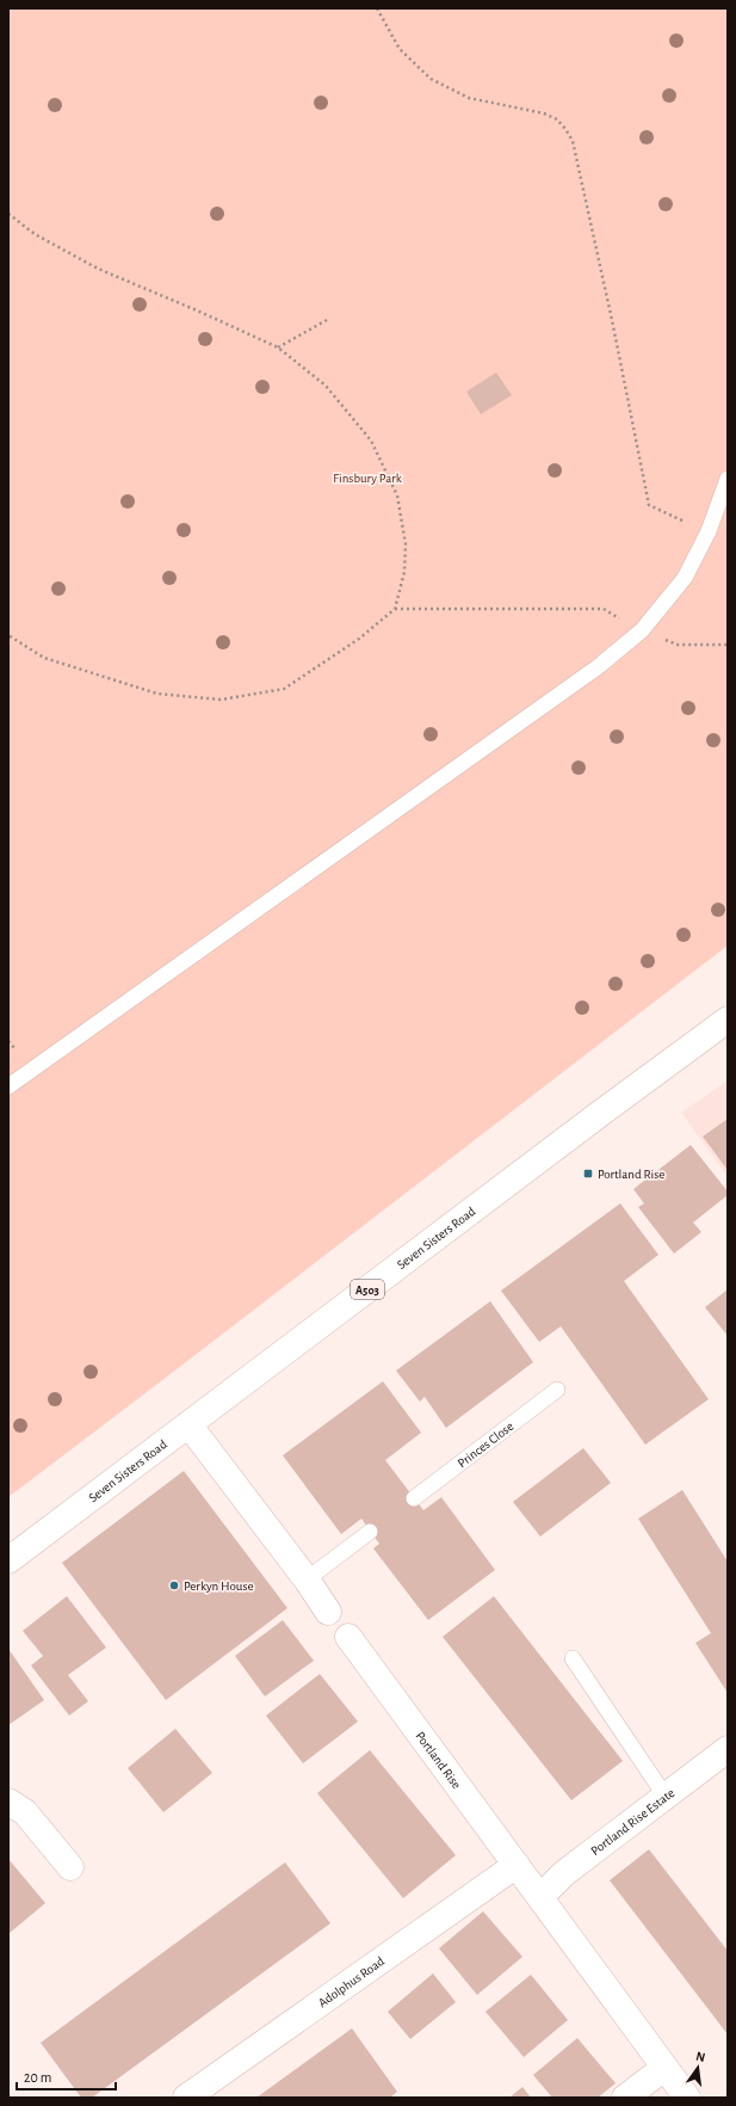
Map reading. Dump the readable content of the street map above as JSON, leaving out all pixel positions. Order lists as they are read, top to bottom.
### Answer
{
  "streets": {
    "main road": [
      "Seven Sisters Road",
      "A503",
      "Portland Rise",
      "Portland Rise Estate",
      "Adolphus Road"
    ],
    "lane": ["Princes Close"]
  },
  "crossings": [
    ["Seven Sisters Road", "Portland Rise"],
    ["Portland Rise", "Portland Rise Estate"],
    ["Portland Rise", "Adolphus Road"]
  ],
  "parks": ["Finsbury Park"],
  "places": {
    "transit": ["Portland Rise"],
    "other": ["Perkyn House"]
  },
  "scale_bar": "20 m",
  "north": "top"
}
